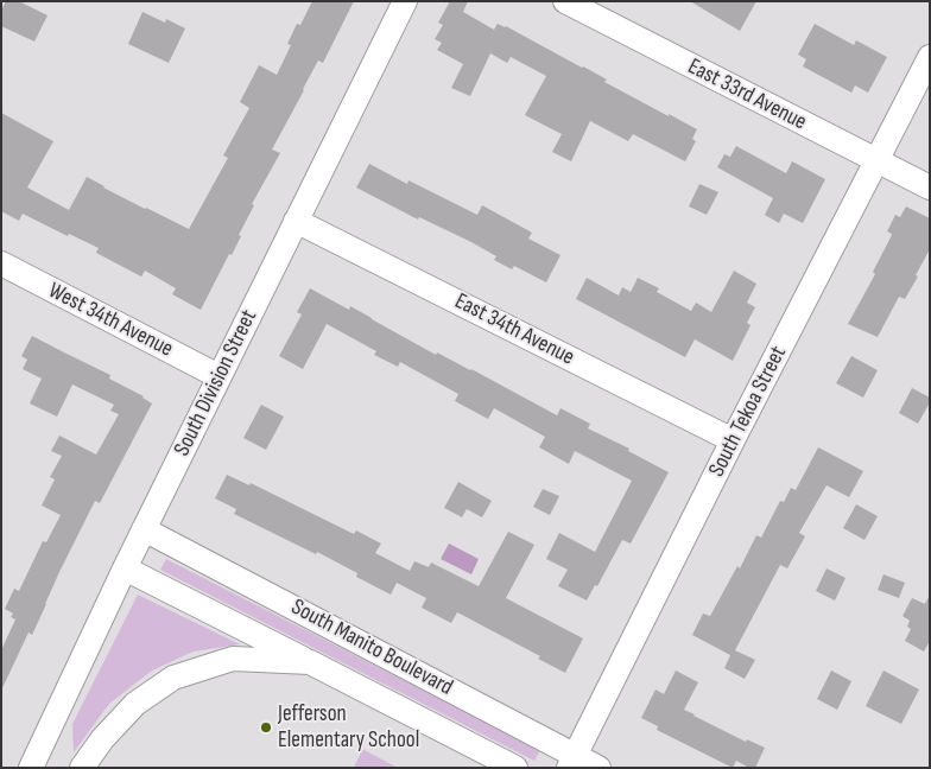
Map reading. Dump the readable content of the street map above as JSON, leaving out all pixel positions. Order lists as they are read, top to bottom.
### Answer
{
  "streets": {
    "street": [
      "East 33rd Avenue",
      "West 34th Avenue",
      "East 34th Avenue",
      "South Division Street",
      "South Tekoa Street",
      "South Manito Boulevard"
    ]
  },
  "crossings": [
    ["East 33rd Avenue", "South Tekoa Street"],
    ["West 34th Avenue", "South Division Street"],
    ["East 34th Avenue", "South Division Street"],
    ["East 34th Avenue", "South Tekoa Street"],
    ["South Division Street", "South Manito Boulevard"],
    ["South Tekoa Street", "South Manito Boulevard"]
  ],
  "places": ["Jefferson Elementary School"]
}
